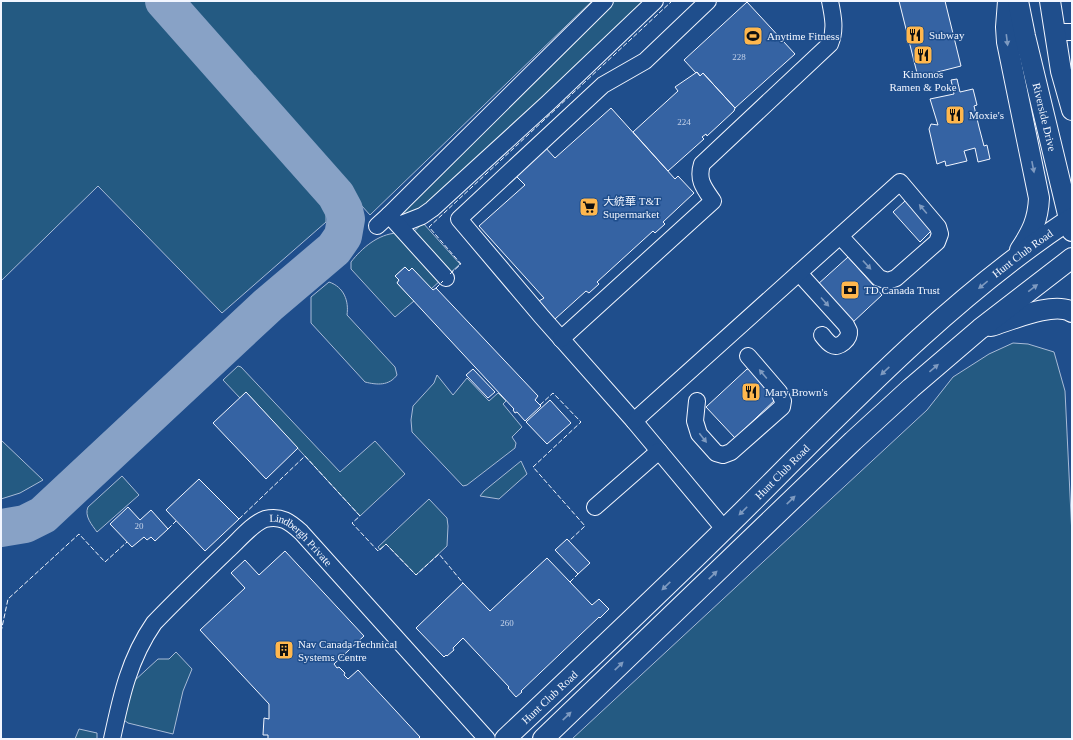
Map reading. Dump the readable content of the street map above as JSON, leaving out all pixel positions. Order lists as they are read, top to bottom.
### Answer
{
  "streets": {
    "main road": ["Riverside Drive", "Hunt Club Road"],
    "street": ["Lindbergh Private"]
  },
  "crossings": [
    ["Riverside Drive", "Hunt Club Road"]
  ],
  "places": {
    "restaurant": [
      "Subway",
      "Kimonos Ramen & Poke",
      "Moxie's",
      "Mary Brown's"
    ],
    "sports": ["Anytime Fitness"],
    "supermarket": ["大統華 T&T Supermarket"],
    "bank": ["TD Canada Trust"],
    "building": ["Nav Canada Technical Systems Centre"]
  },
  "house_numbers": [
    "228",
    "224",
    "20",
    "260"
  ]
}
